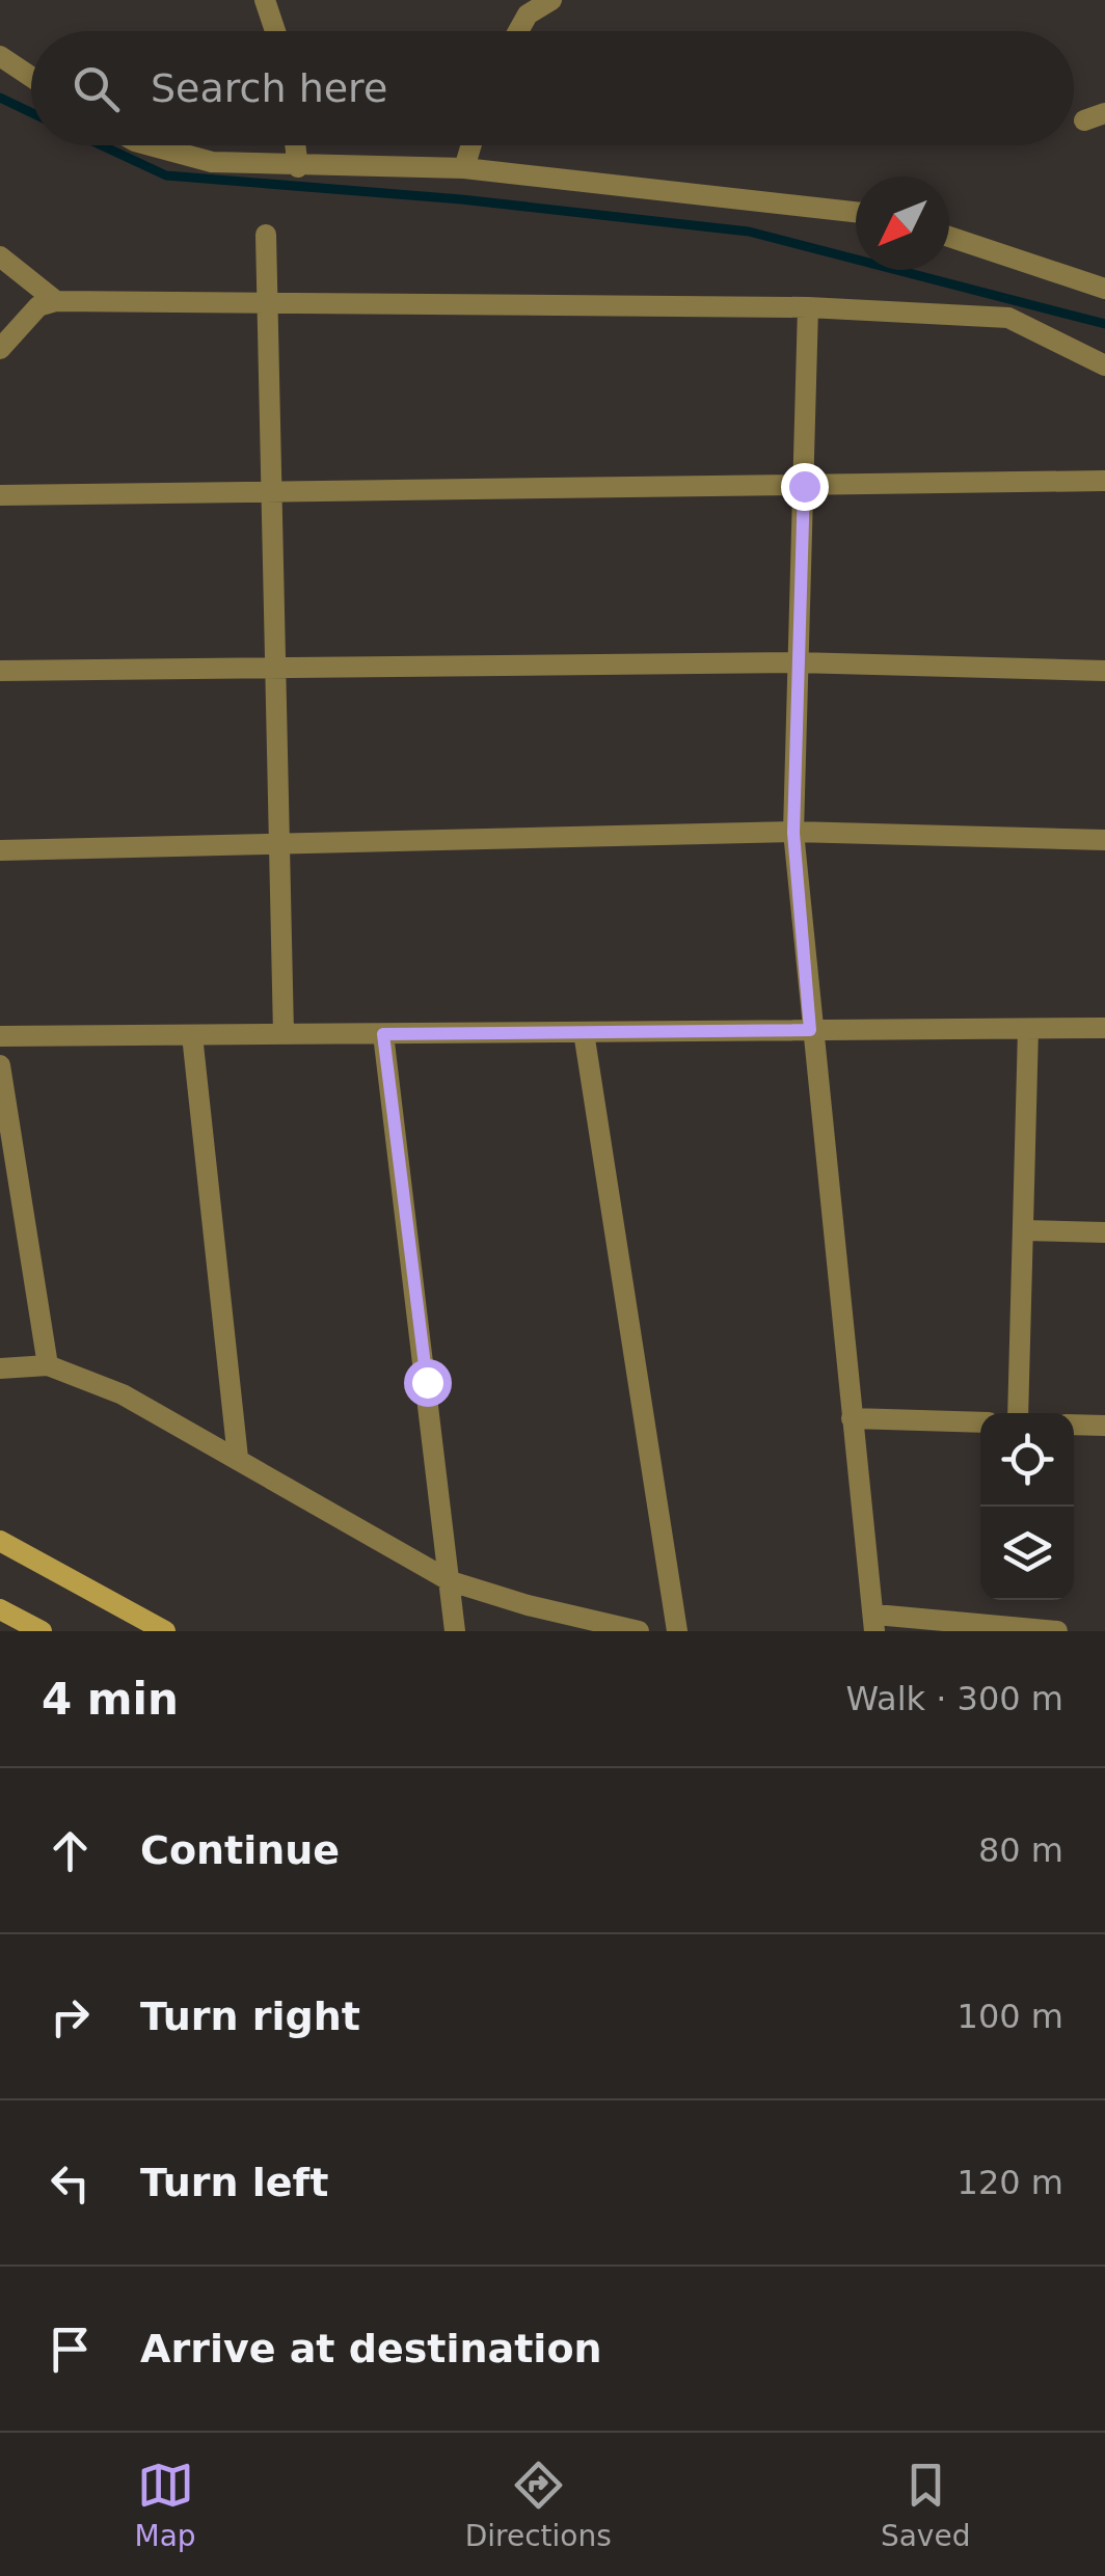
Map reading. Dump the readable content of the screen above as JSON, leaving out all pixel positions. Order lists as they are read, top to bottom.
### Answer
{
  "north": "bottom left",
  "page": {
    "search": "Search here",
    "heading": ["4 min", "Walk · 300 m"],
    "list": [
      ["Continue", "80 m"],
      ["Turn right", "100 m"],
      ["Turn left", "120 m"],
      "Arrive at destination"
    ],
    "nav": ["Map", "Directions", "Saved"]
  }
}
